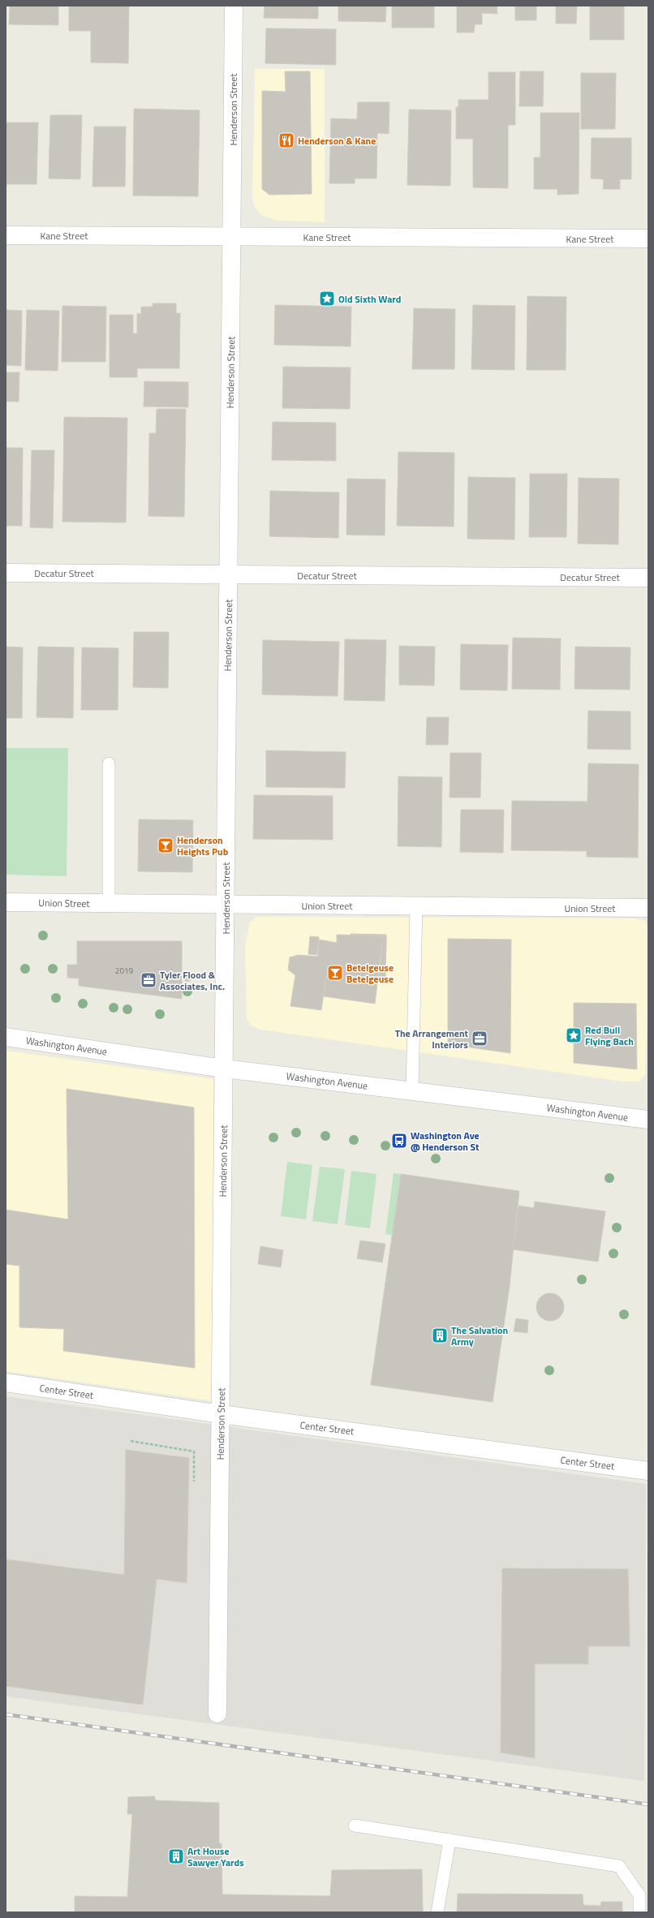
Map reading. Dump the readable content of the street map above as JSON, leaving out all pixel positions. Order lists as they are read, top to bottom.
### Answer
{
  "streets": {
    "street": [
      "Henderson Street",
      "Kane Street",
      "Decatur Street",
      "Union Street",
      "Washington Avenue",
      "Center Street"
    ]
  },
  "crossings": [
    ["Henderson Street", "Kane Street"],
    ["Henderson Street", "Decatur Street"],
    ["Henderson Street", "Union Street"],
    ["Henderson Street", "Washington Avenue"],
    ["Henderson Street", "Center Street"]
  ],
  "places": {
    "restaurant": ["Henderson & Kane"],
    "place": ["Old Sixth Ward", "Red Bull Flying Bach"],
    "bar": ["Henderson Heights Pub", "Betelgeuse Betelgeuse"],
    "office": ["Tyler Flood & Associates, Inc.", "The Arrangement Interiors"],
    "bus stop": ["Washington Ave @ Henderson St"],
    "building": ["The Salvation Army", "Art House Sawyer Yards"]
  },
  "house_numbers": ["2019"]
}
